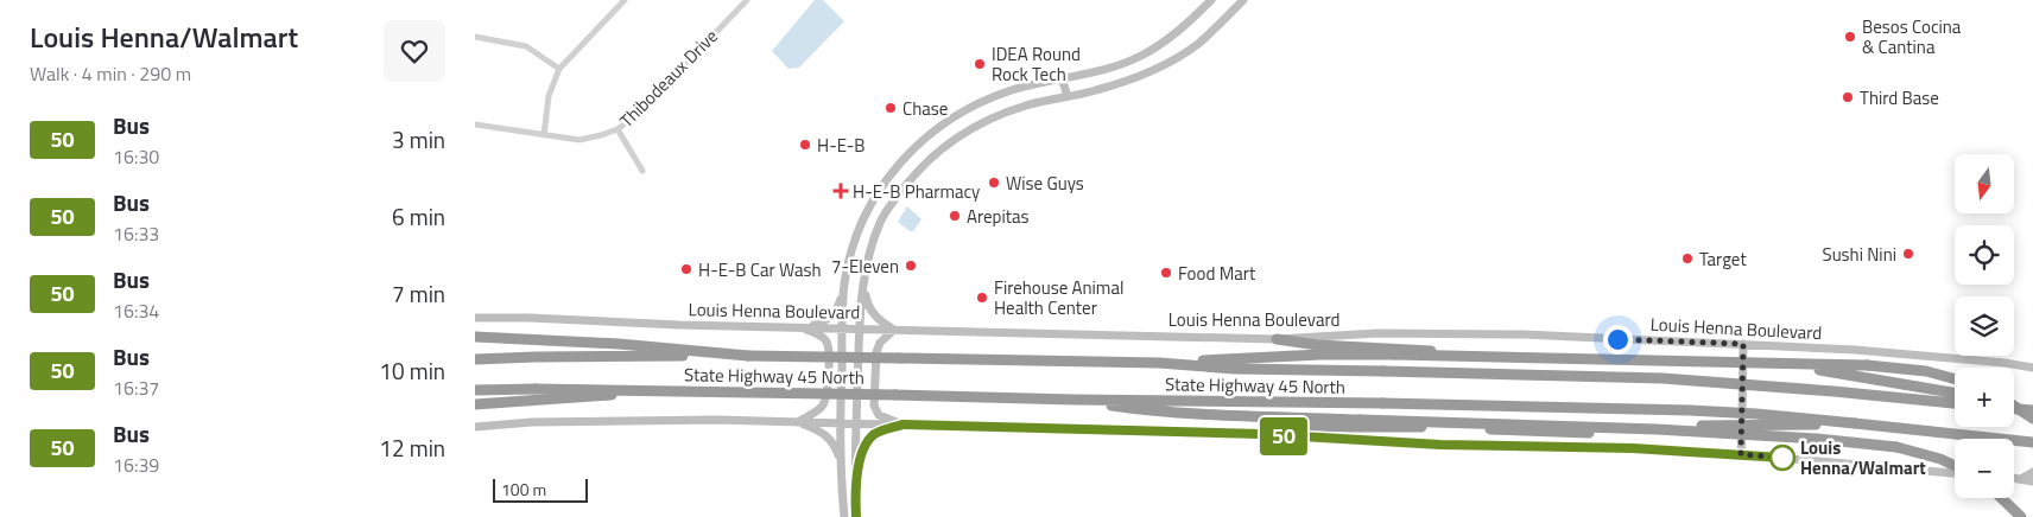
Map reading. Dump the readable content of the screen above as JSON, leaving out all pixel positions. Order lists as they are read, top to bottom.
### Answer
{
  "streets": {
    "highway": ["State Highway 45 North"],
    "main road": ["Louis Henna Boulevard"],
    "street": ["Thibodeaux Drive"]
  },
  "places": {
    "other": [
      "Besos Cocina & Cantina",
      "IDEA Round Rock Tech",
      "Third Base",
      "Chase",
      "H-E-B",
      "Wise Guys",
      "Arepitas",
      "Sushi Nini",
      "Target",
      "7-Eleven",
      "H-E-B Car Wash",
      "Food Mart",
      "Firehouse Animal Health Center",
      "Louis Henna/Walmart"
    ],
    "health": ["H-E-B Pharmacy"]
  },
  "lines": ["bus line 50"],
  "scale_bar": "100 m",
  "north": "bottom",
  "page": {
    "heading": ["Louis Henna/Walmart", "Walk · 4 min · 290 m"],
    "on_map": "50",
    "list": [
      {
        "mark": "50",
        "name": "Bus",
        "note": "16:30",
        "value": "3 min"
      },
      {
        "mark": "50",
        "name": "Bus",
        "note": "16:33",
        "value": "6 min"
      },
      {
        "mark": "50",
        "name": "Bus",
        "note": "16:34",
        "value": "7 min"
      },
      {
        "mark": "50",
        "name": "Bus",
        "note": "16:37",
        "value": "10 min"
      },
      {
        "mark": "50",
        "name": "Bus",
        "note": "16:39",
        "value": "12 min"
      }
    ],
    "map_buttons": ["+", "−"],
    "scale": "100 m"
  }
}
